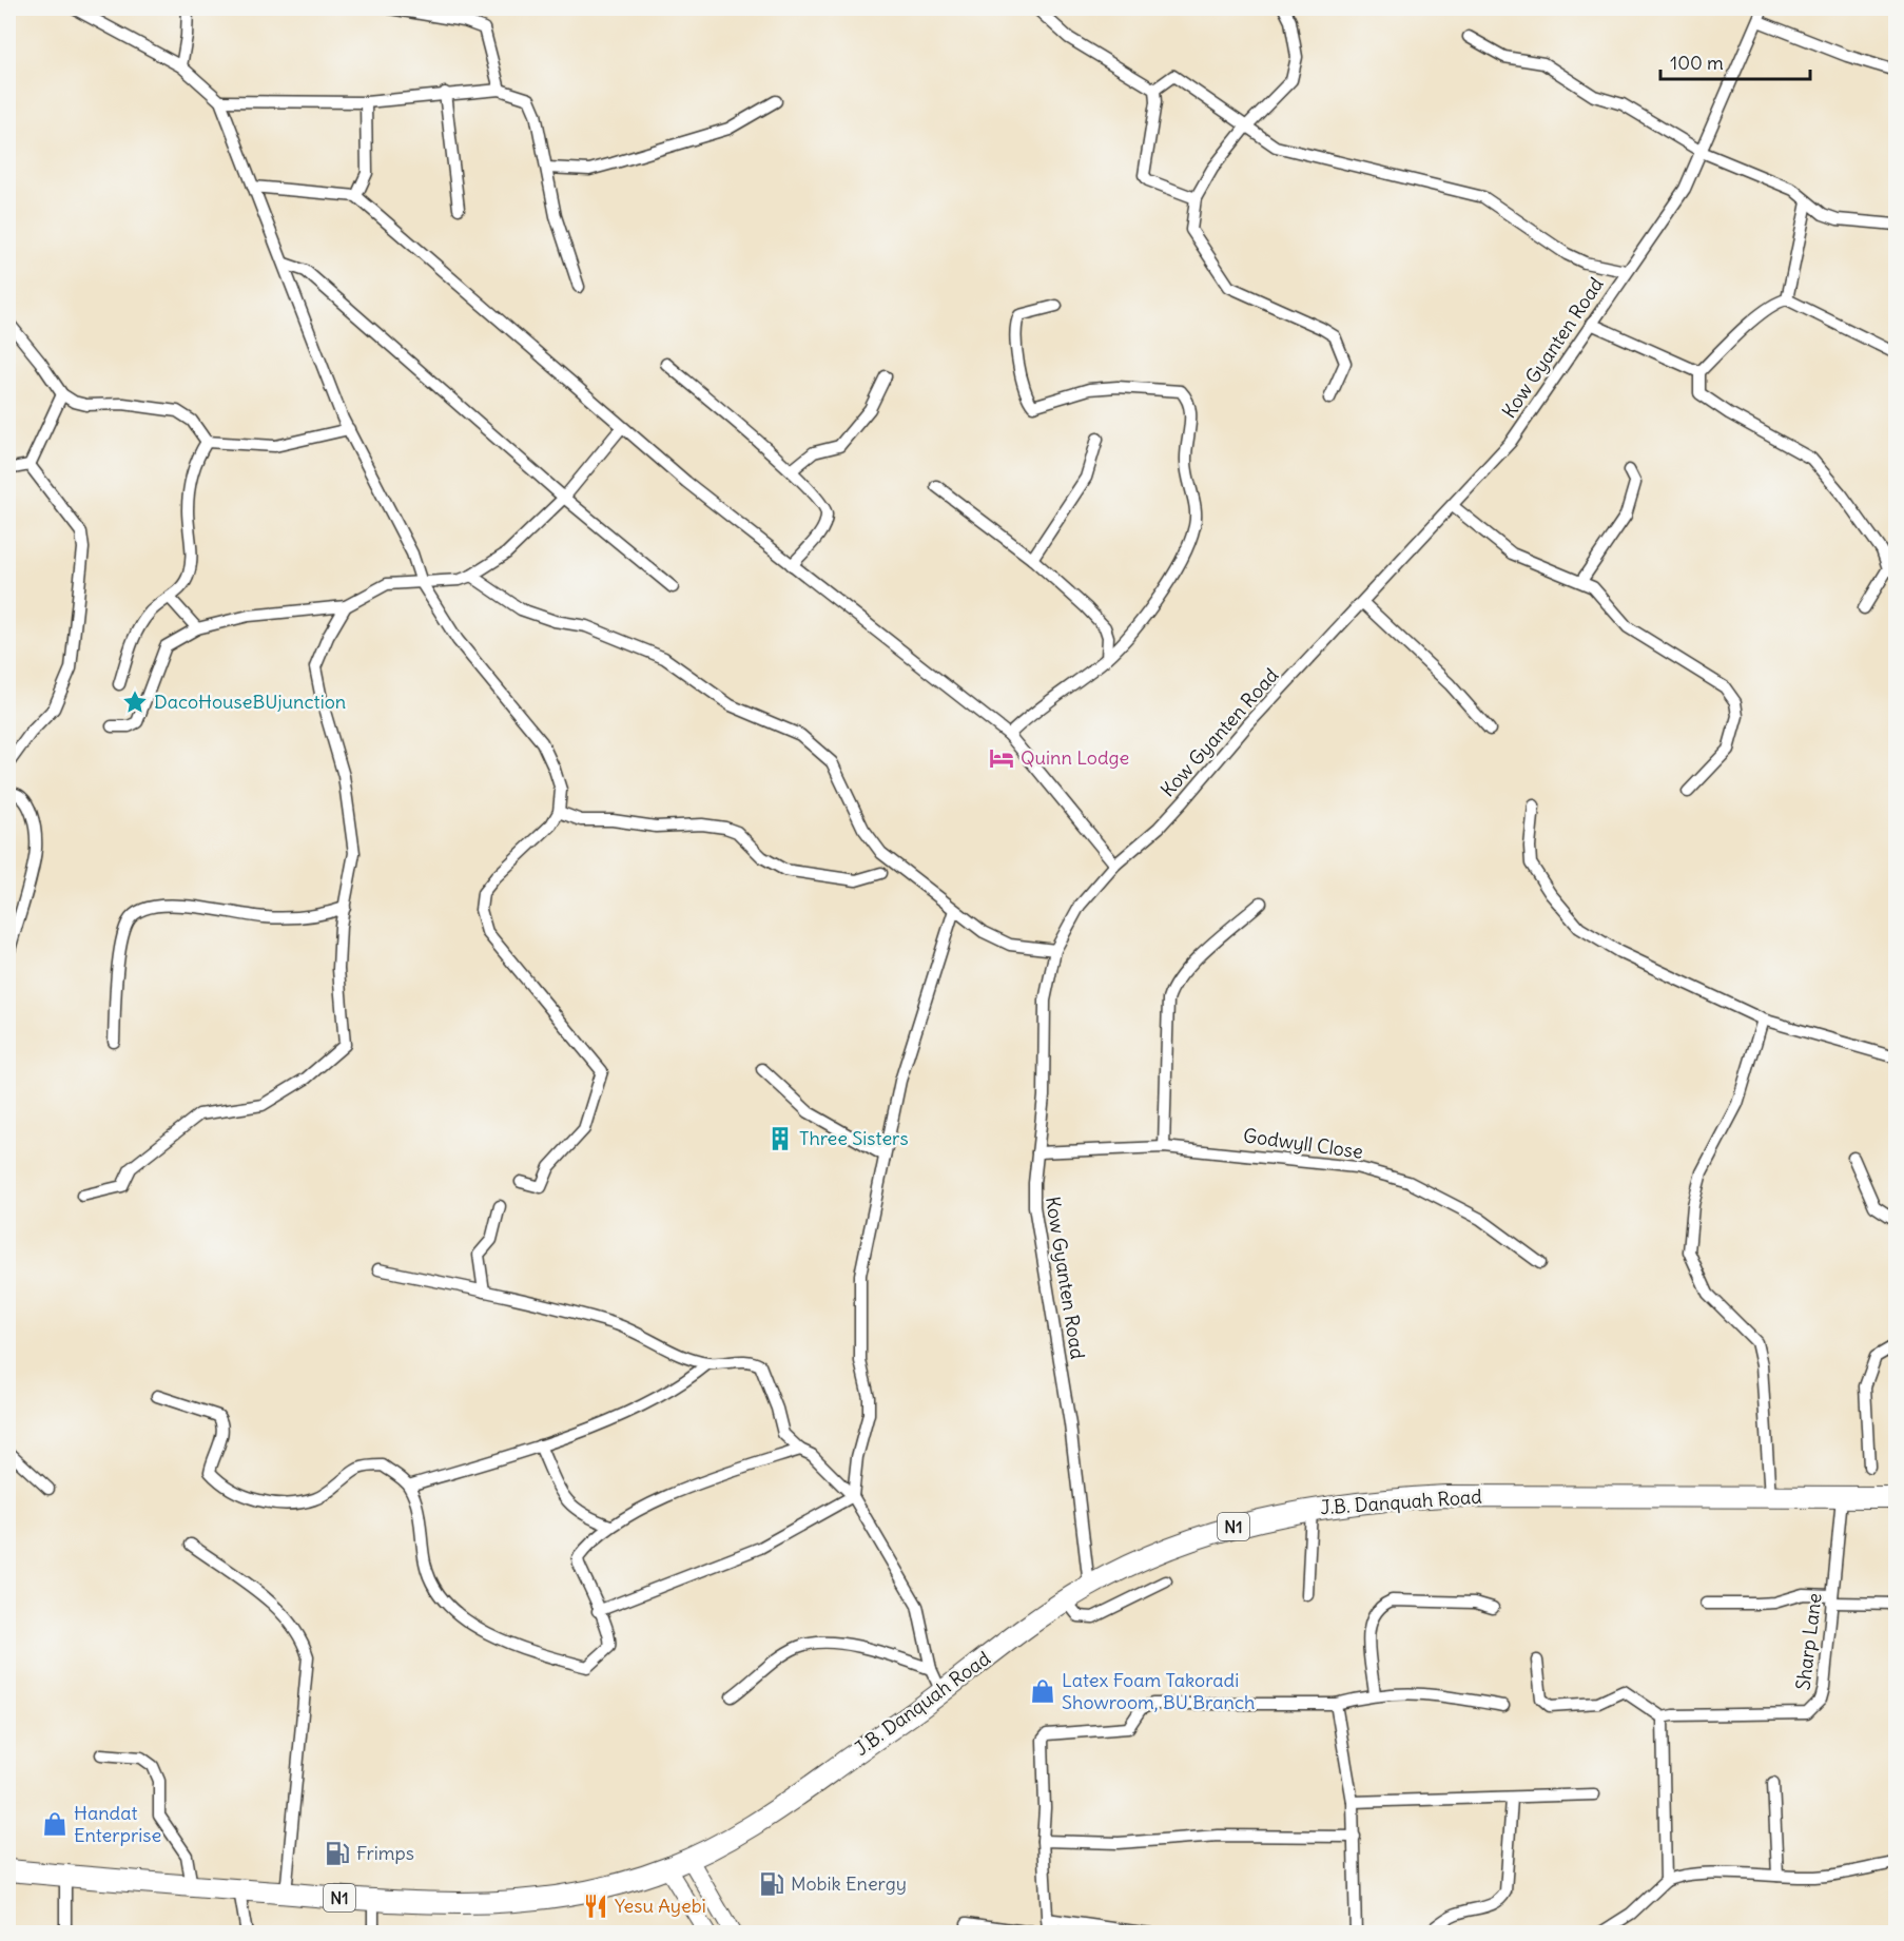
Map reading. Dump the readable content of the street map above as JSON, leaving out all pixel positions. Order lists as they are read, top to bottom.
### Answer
{
  "streets": {
    "highway": ["J.B. Danquah Road", "N1"],
    "street": ["Kow Gyanten Road", "Godwyll Close", "Sharp Lane"]
  },
  "crossings": [
    ["Kow Gyanten Road", "Godwyll Close"],
    ["Kow Gyanten Road", "J.B. Danquah Road"],
    ["J.B. Danquah Road", "N1"],
    ["J.B. Danquah Road", "Sharp Lane"]
  ],
  "places": {
    "place": ["DacoHouseBUjunction"],
    "hotel": ["Quinn Lodge"],
    "building": ["Three Sisters"],
    "shop": ["Latex Foam Takoradi Showroom, BU Branch", "Handat Enterprise"],
    "fuel station": ["Frimps", "Mobik Energy"],
    "restaurant": ["Yesu Ayebi"]
  },
  "scale_bar": "100 m"
}
